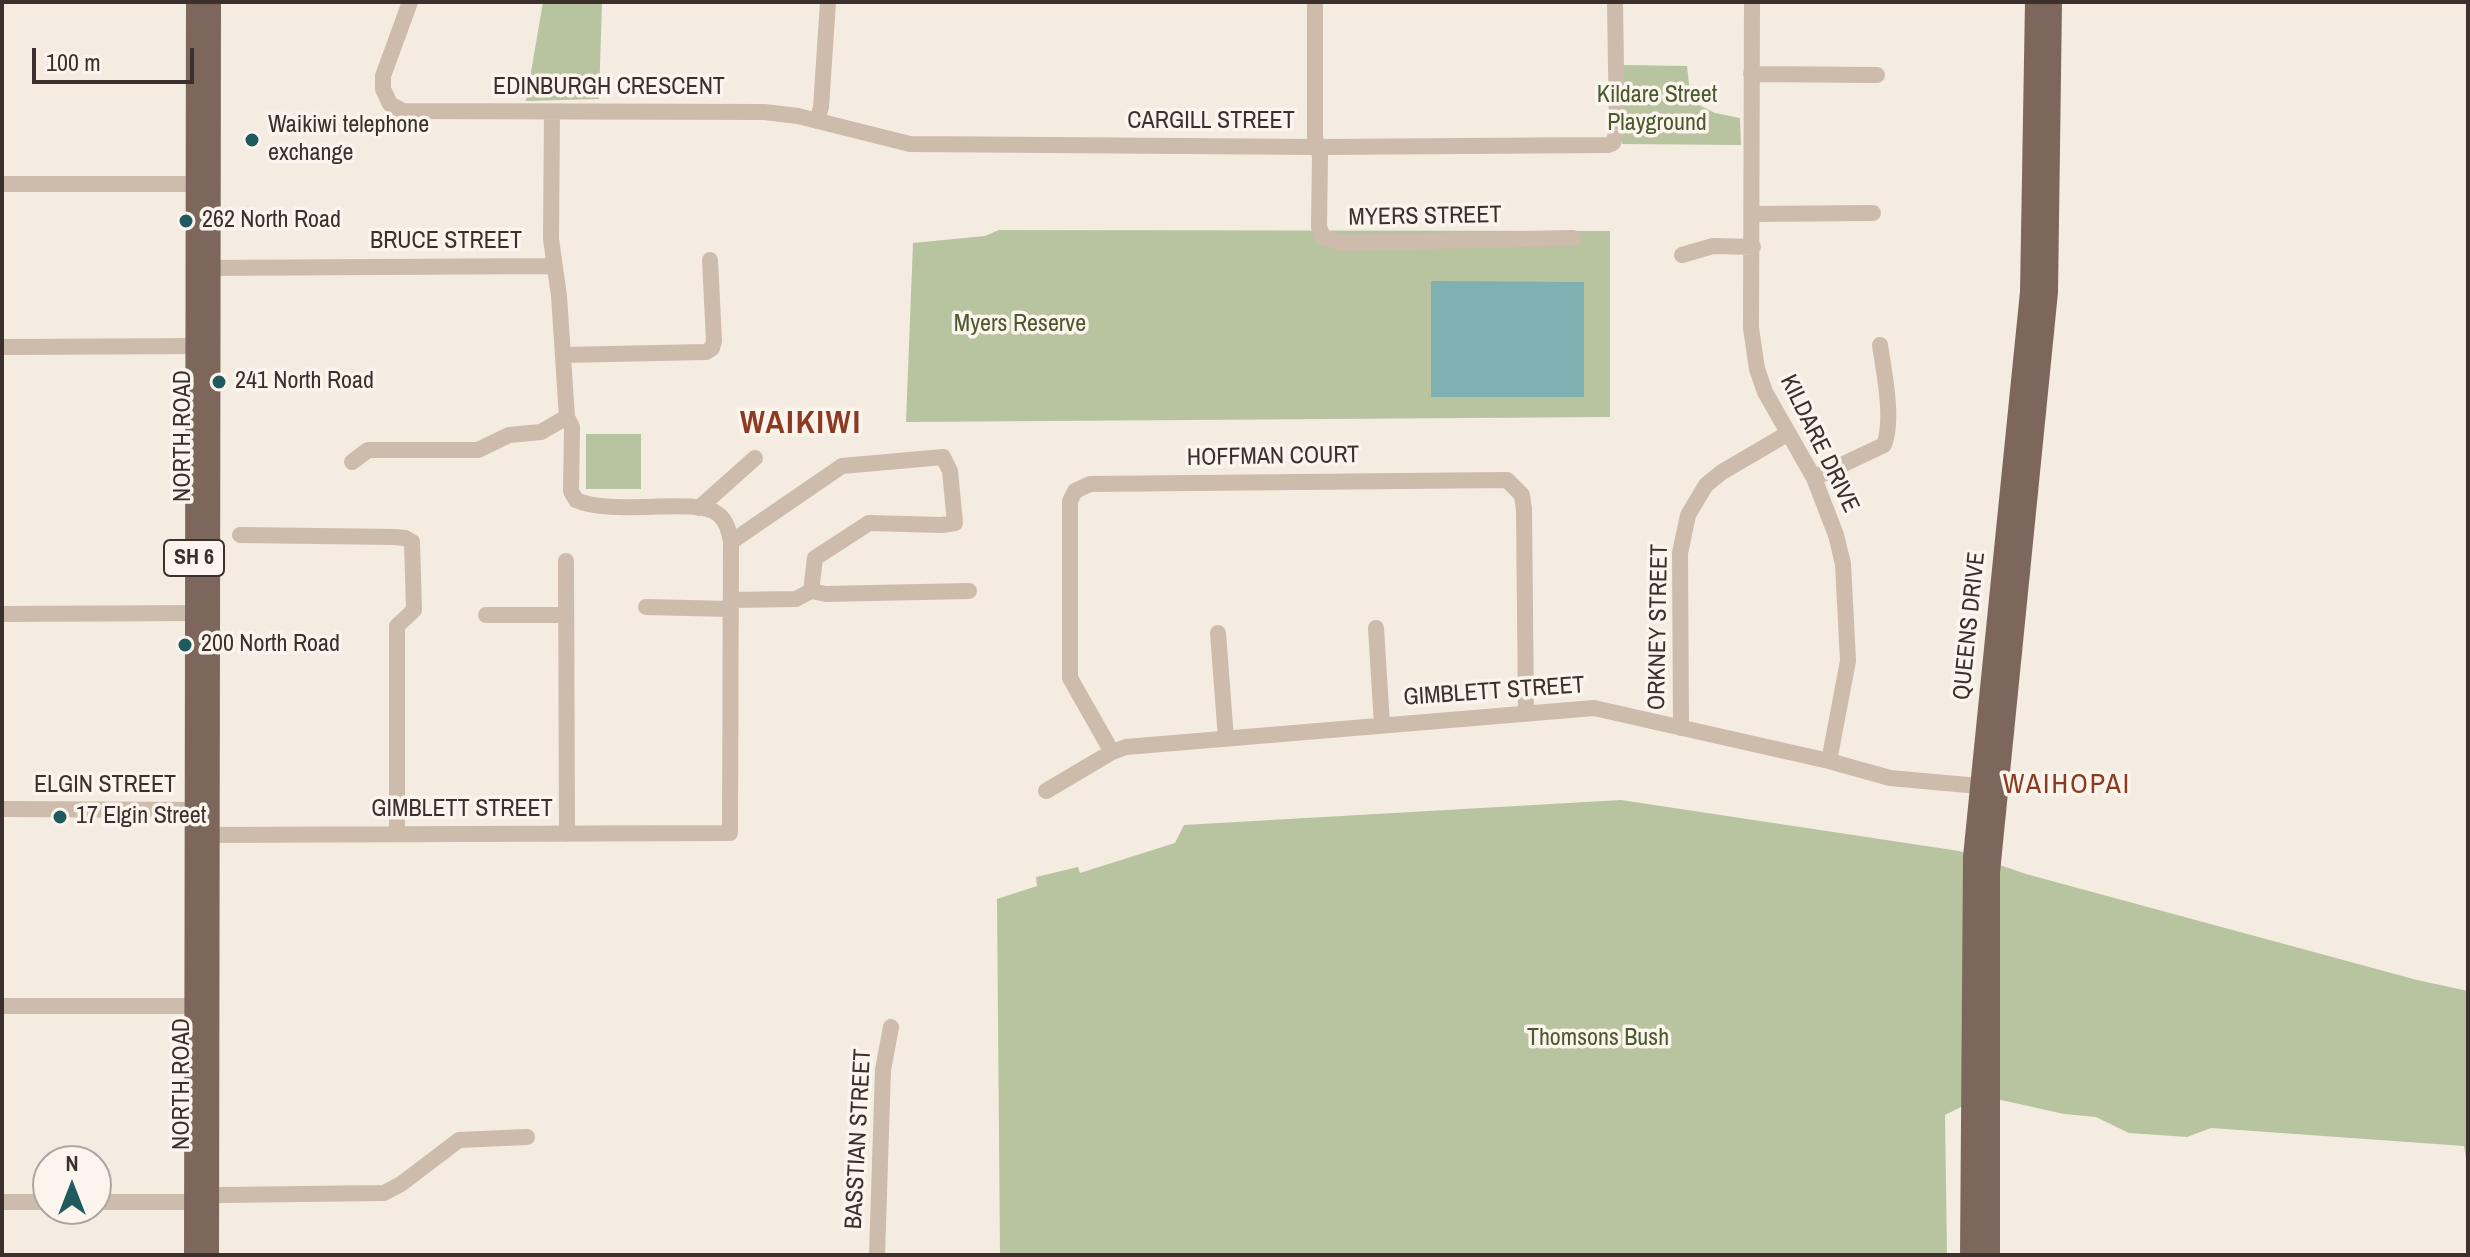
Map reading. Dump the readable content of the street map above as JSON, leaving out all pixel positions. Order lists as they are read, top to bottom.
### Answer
{
  "streets": {
    "main road": ["NORTH ROAD", "SH 6", "QUEENS DRIVE"],
    "street": [
      "EDINBURGH CRESCENT",
      "CARGILL STREET",
      "MYERS STREET",
      "BRUCE STREET",
      "KILDARE DRIVE",
      "HOFFMAN COURT",
      "ORKNEY STREET",
      "GIMBLETT STREET",
      "ELGIN STREET",
      "BASSTIAN STREET"
    ]
  },
  "crossings": [
    ["EDINBURGH CRESCENT", "CARGILL STREET"],
    ["CARGILL STREET", "MYERS STREET"],
    ["BRUCE STREET", "NORTH ROAD"],
    ["NORTH ROAD", "GIMBLETT STREET"],
    ["NORTH ROAD", "ELGIN STREET"],
    ["KILDARE DRIVE", "ORKNEY STREET"],
    ["KILDARE DRIVE", "GIMBLETT STREET"],
    ["HOFFMAN COURT", "GIMBLETT STREET"],
    ["QUEENS DRIVE", "GIMBLETT STREET"],
    ["ORKNEY STREET", "GIMBLETT STREET"]
  ],
  "districts": ["WAIKIWI", "WAIHOPAI"],
  "parks": ["Kildare Street Playground", "Myers Reserve", "Thomsons Bush"],
  "places": [
    "Waikiwi telephone exchange",
    "262 North Road",
    "241 North Road",
    "200 North Road",
    "17 Elgin Street"
  ],
  "scale_bar": "100 m",
  "north": "top"
}
